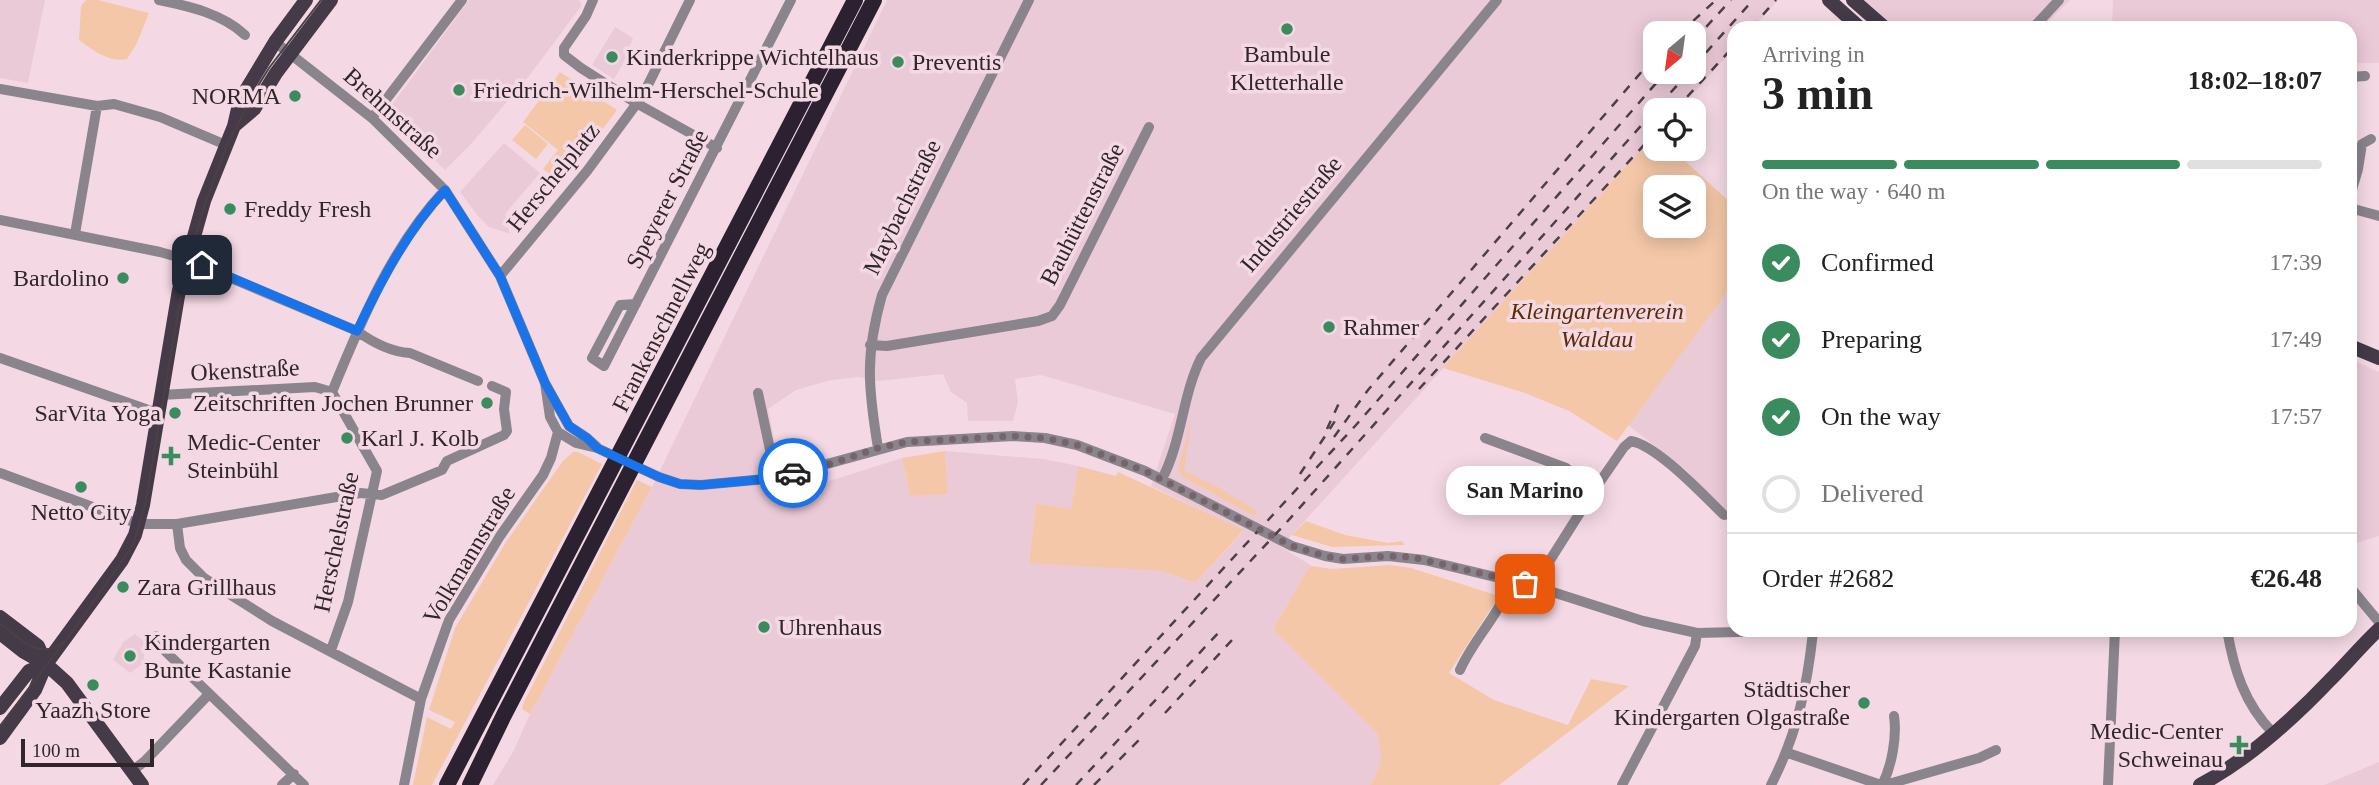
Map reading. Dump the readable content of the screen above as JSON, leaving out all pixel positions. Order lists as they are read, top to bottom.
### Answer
{
  "streets": {
    "highway": ["Frankenschnellweg"],
    "street": [
      "Brehmstraße",
      "Herschelplatz",
      "Speyerer Straße",
      "Maybachstraße",
      "Bauhüttenstraße",
      "Industriestraße",
      "Okenstraße",
      "Herschelstraße",
      "Volkmannstraße"
    ]
  },
  "crossings": [
    ["Brehmstraße", "Herschelplatz"],
    ["Maybachstraße", "Bauhüttenstraße"],
    ["Okenstraße", "Herschelstraße"]
  ],
  "parks": ["Kleingartenverein Waldau"],
  "places": {
    "other": [
      "Bambule Kletterhalle",
      "Kinderkrippe Wichtelhaus",
      "Preventis",
      "Friedrich-Wilhelm-Herschel-Schule",
      "NORMA",
      "Freddy Fresh",
      "Bardolino",
      "Rahmer",
      "Zeitschriften Jochen Brunner",
      "SarVita Yoga",
      "Karl J. Kolb",
      "Netto City",
      "San Marino",
      "Zara Grillhaus",
      "Uhrenhaus",
      "Kindergarten Bunte Kastanie",
      "Yaazh Store",
      "Städtischer Kindergarten Olgastraße"
    ],
    "health": ["Medic-Center Steinbühl", "Medic-Center Schweinau"]
  },
  "scale_bar": "100 m",
  "north": "bottom left",
  "page": {
    "heading": ["3 min", "Arriving in", "18:02–18:07"],
    "panel": ["Order #2682", "€26.48"],
    "bar": "On the way · 640 m",
    "list": [
      ["Confirmed", "17:39"],
      ["Preparing", "17:49"],
      ["On the way", "17:57"],
      "Delivered"
    ],
    "bubble": "San Marino",
    "scale": "100 m"
  }
}
